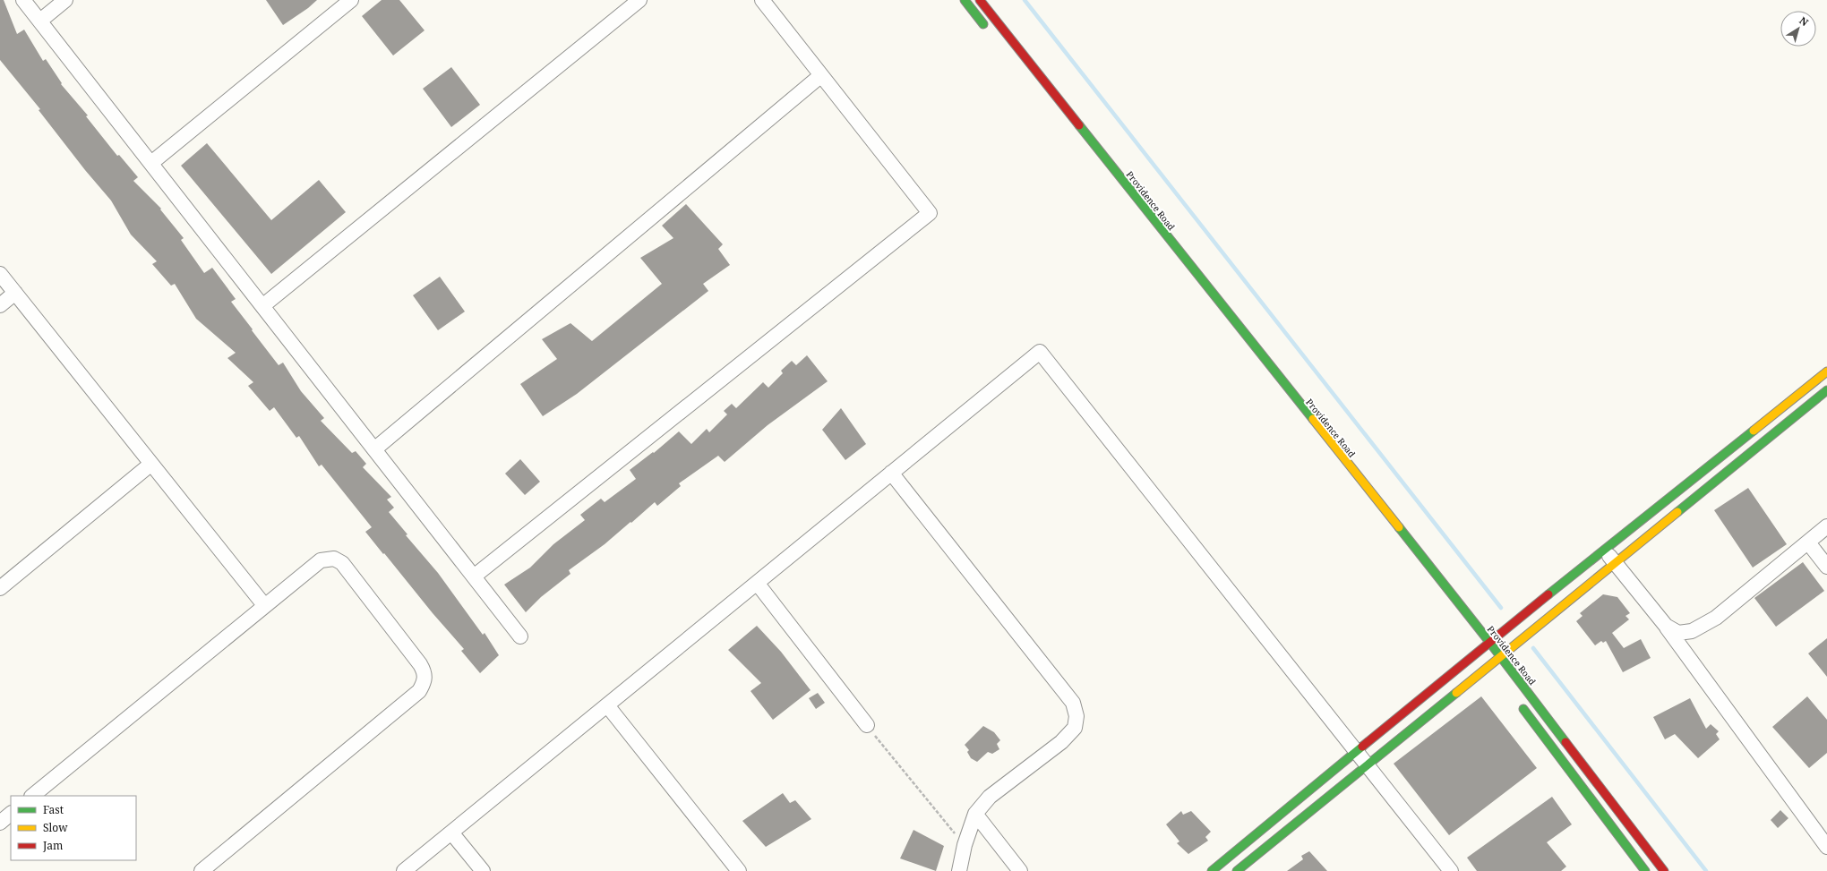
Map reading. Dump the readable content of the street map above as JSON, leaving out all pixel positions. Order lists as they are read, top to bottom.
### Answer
{
  "streets": {
    "street": ["Providence Road"]
  },
  "legend": ["Fast", "Slow", "Jam"],
  "north": "top right"
}
